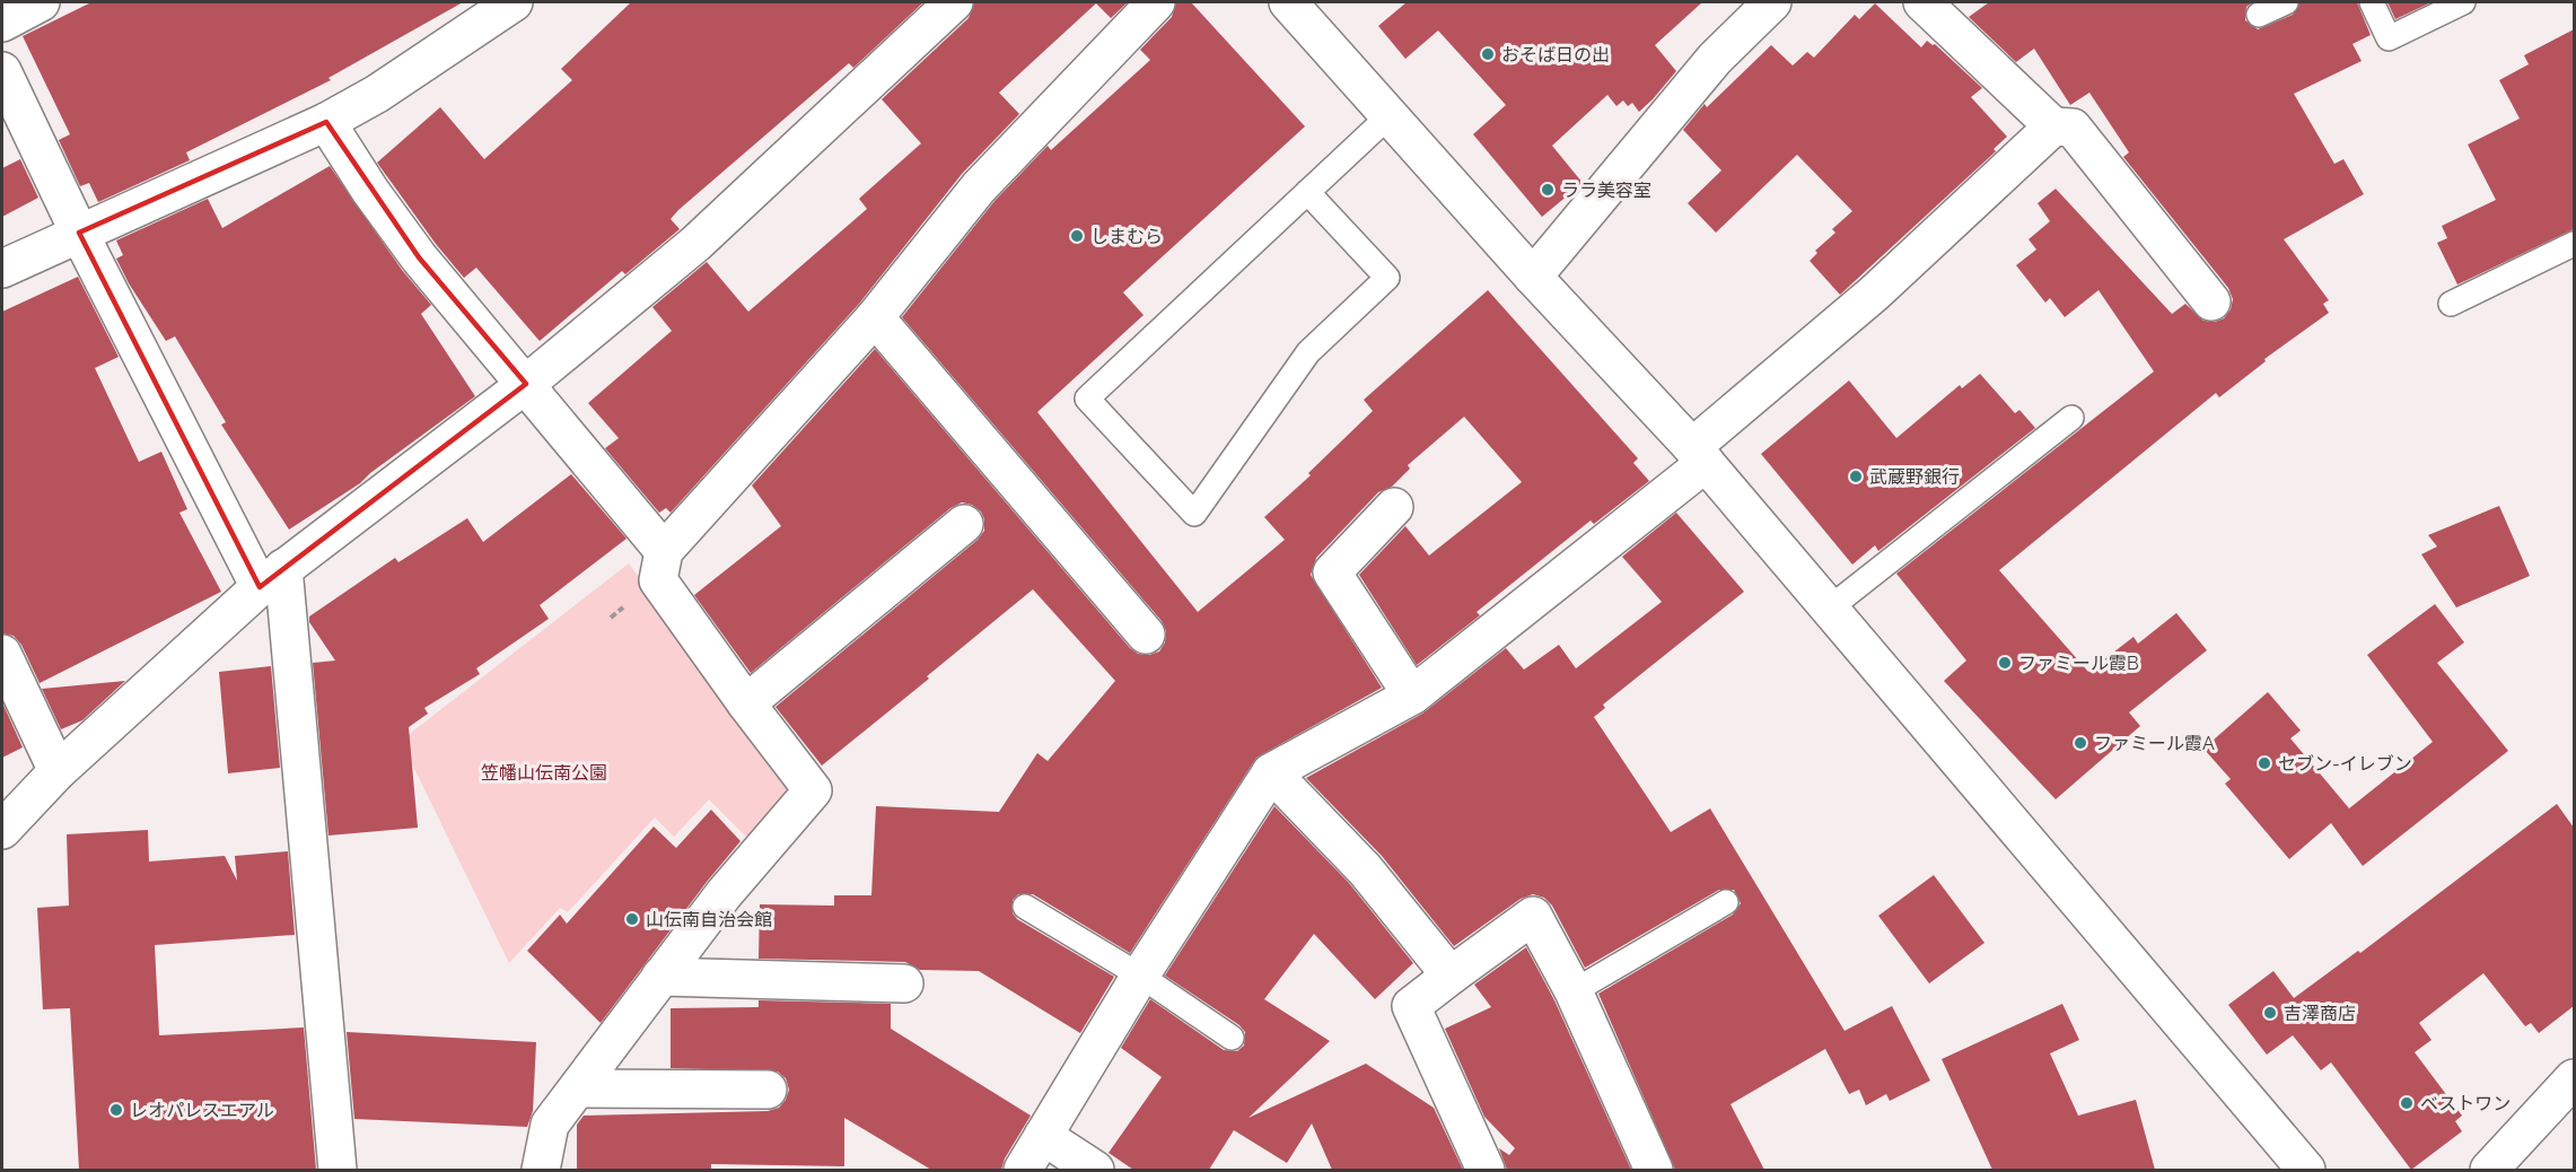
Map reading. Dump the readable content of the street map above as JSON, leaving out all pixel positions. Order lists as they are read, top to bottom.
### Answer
{
  "parks": ["笠幡山伝南公園"],
  "places": [
    "おそば日の出",
    "ララ美容室",
    "しまむら",
    "武蔵野銀行",
    "ファミール霞B",
    "ファミール霞A",
    "セブン-イレブン",
    "山伝南自治会館",
    "吉澤商店",
    "ベストワン",
    "レオパレスエアル"
  ]
}
